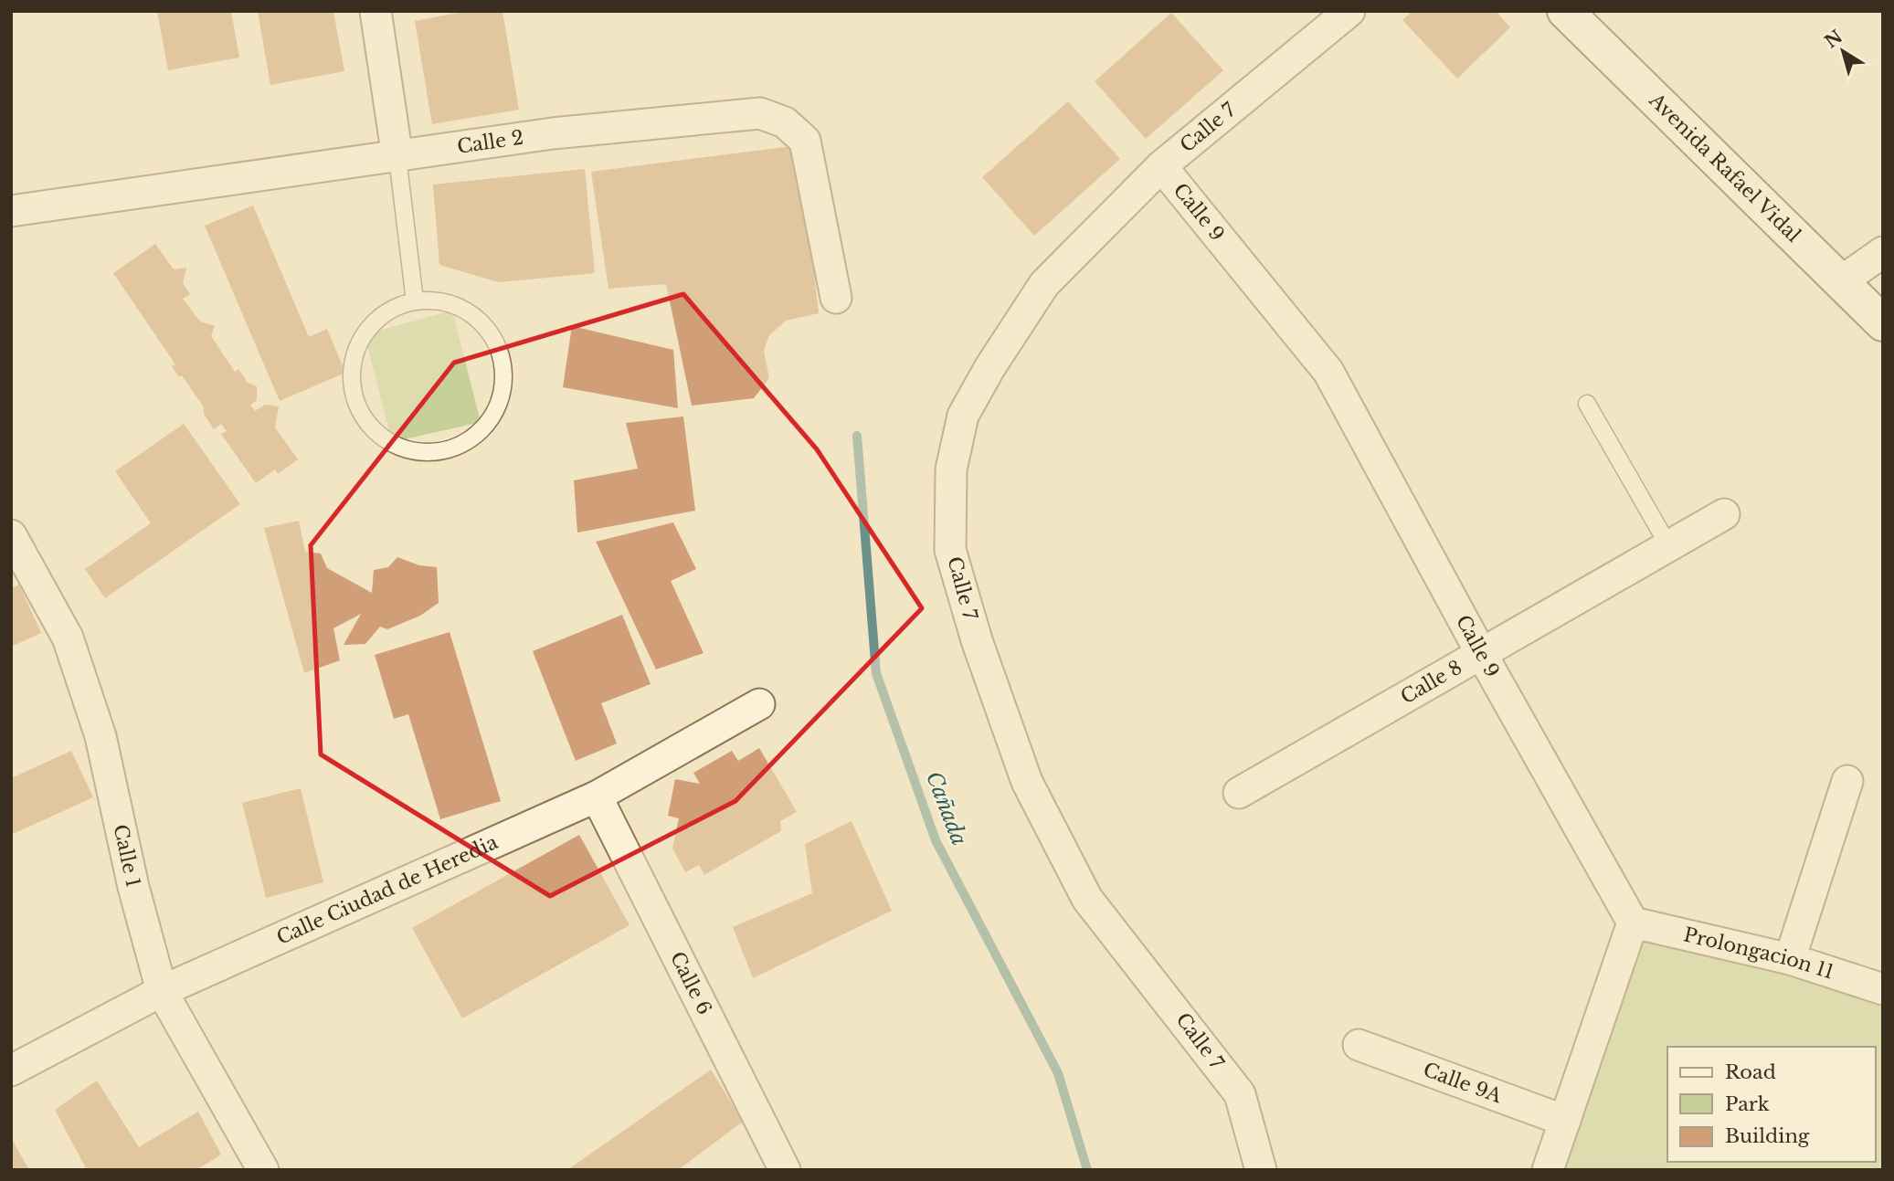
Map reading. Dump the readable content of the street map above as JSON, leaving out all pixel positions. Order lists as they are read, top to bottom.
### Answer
{
  "streets": {
    "main road": ["Avenida Rafael Vidal"],
    "street": [
      "Calle 7",
      "Calle 2",
      "Calle 9",
      "Calle 8",
      "Calle 1",
      "Calle Ciudad de Heredia",
      "Prolongacion 11",
      "Calle 6",
      "Calle 9A"
    ]
  },
  "crossings": [
    ["Calle 7", "Calle 9"],
    ["Calle 9", "Calle 8"],
    ["Calle 9", "Prolongacion 11"],
    ["Calle 1", "Calle Ciudad de Heredia"],
    ["Calle Ciudad de Heredia", "Calle 6"]
  ],
  "water": ["Cañada"],
  "legend": ["Road", "Park", "Building"],
  "north": "top left"
}
